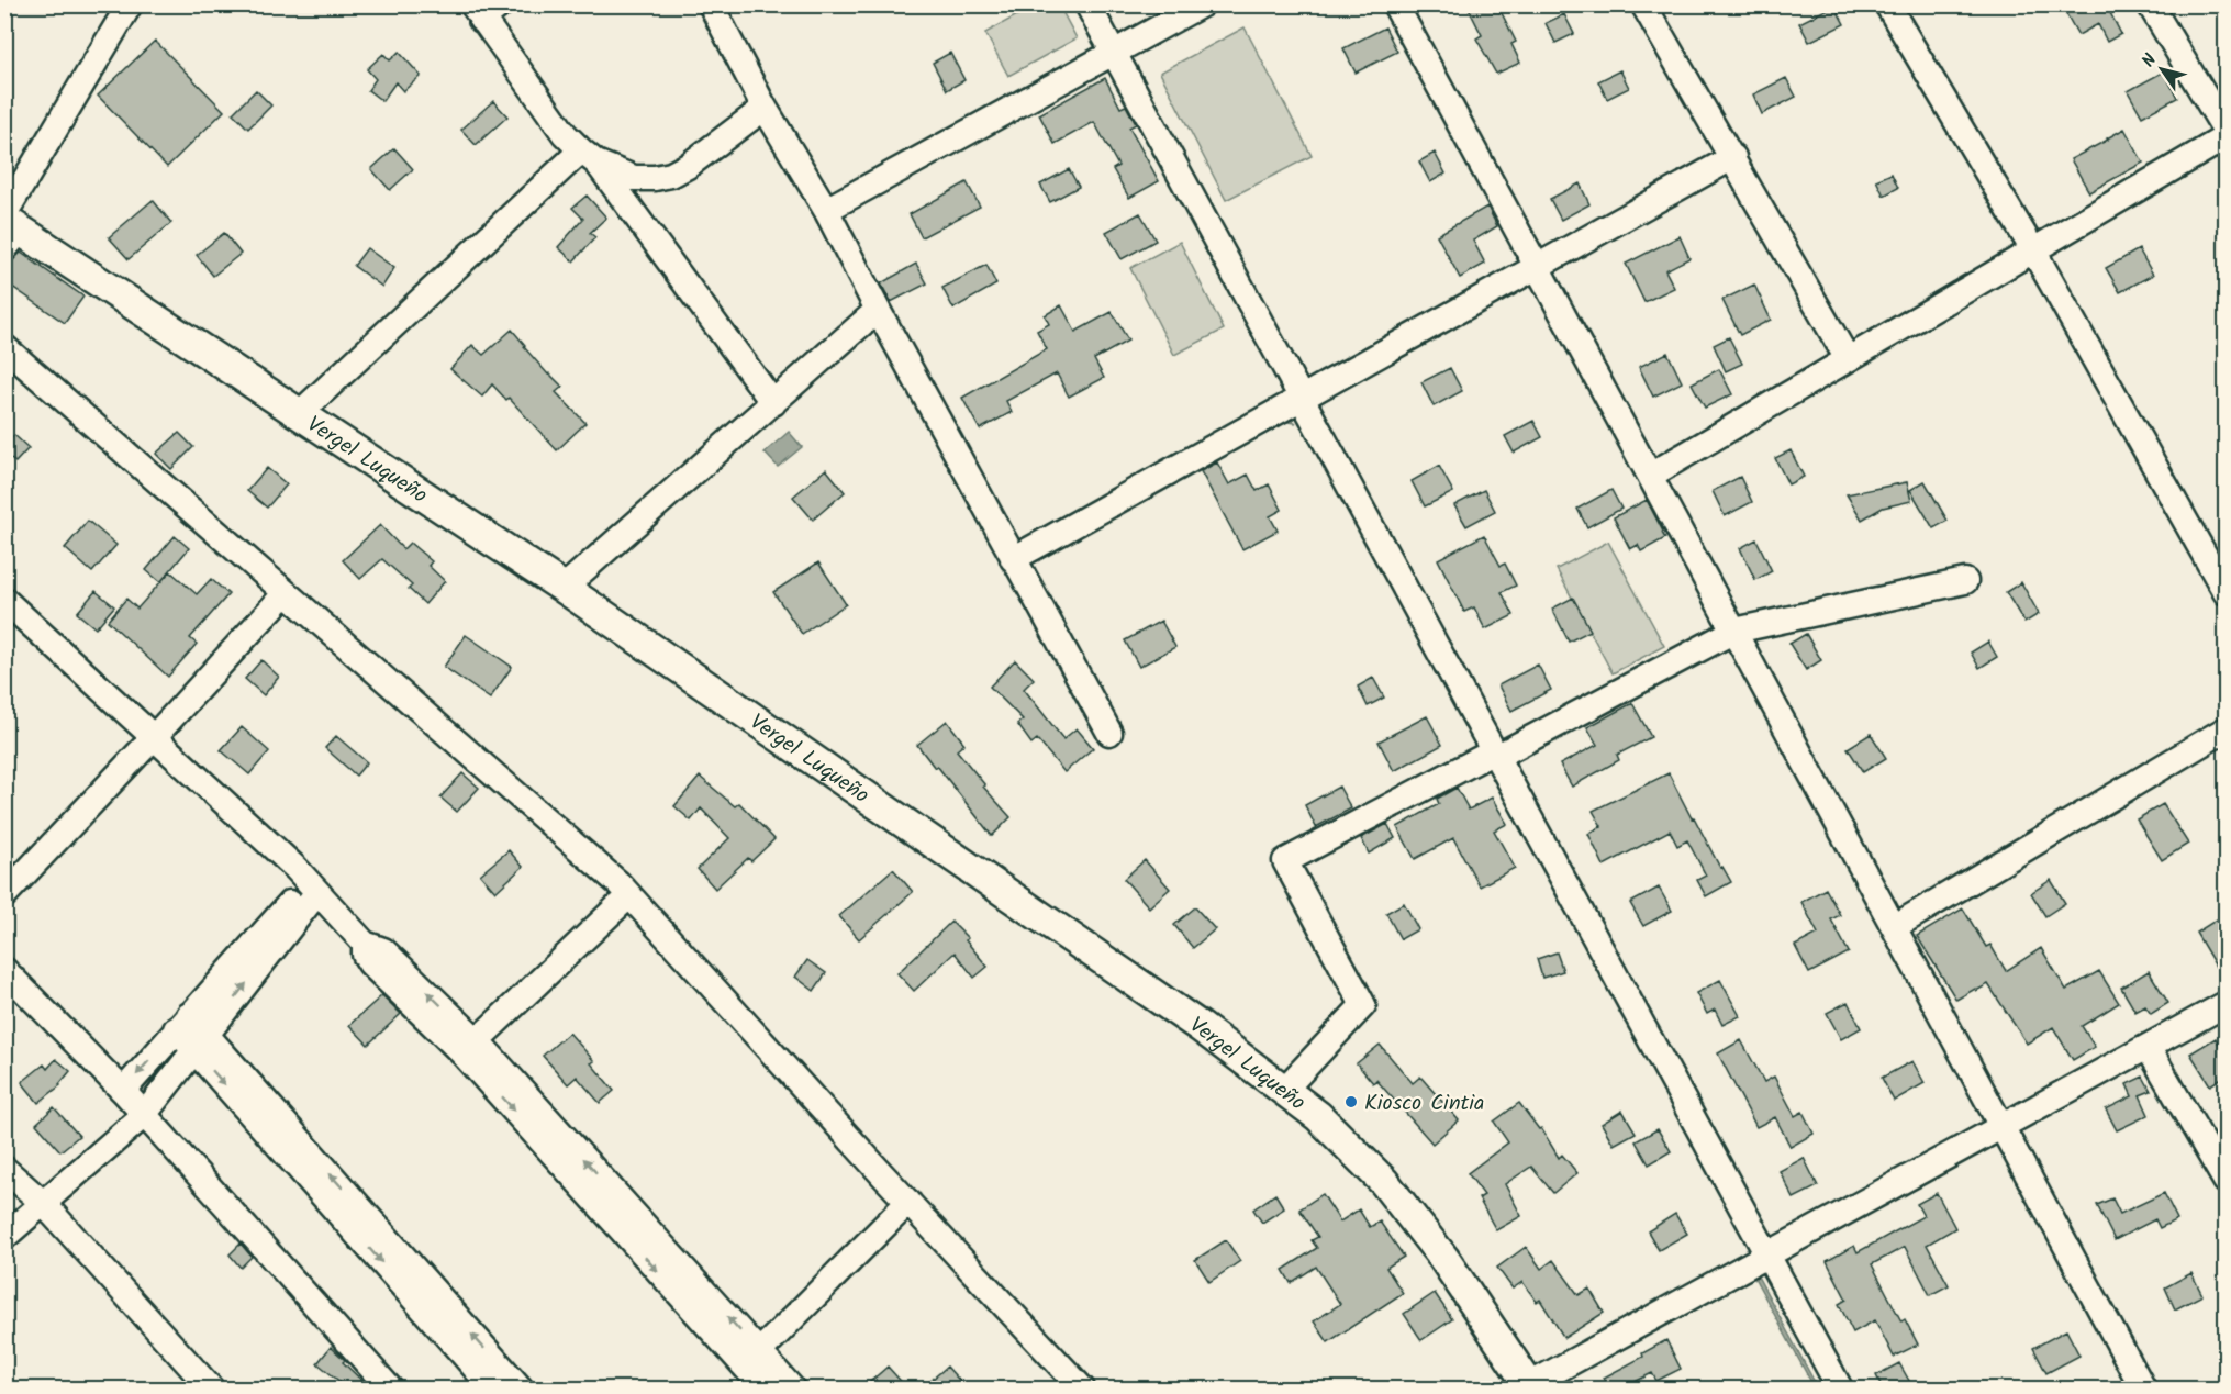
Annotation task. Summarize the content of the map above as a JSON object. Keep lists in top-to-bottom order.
{
  "streets": {
    "main road": ["Vergel Luqueño"]
  },
  "places": ["Kiosco Cintia"],
  "north": "top left"
}
